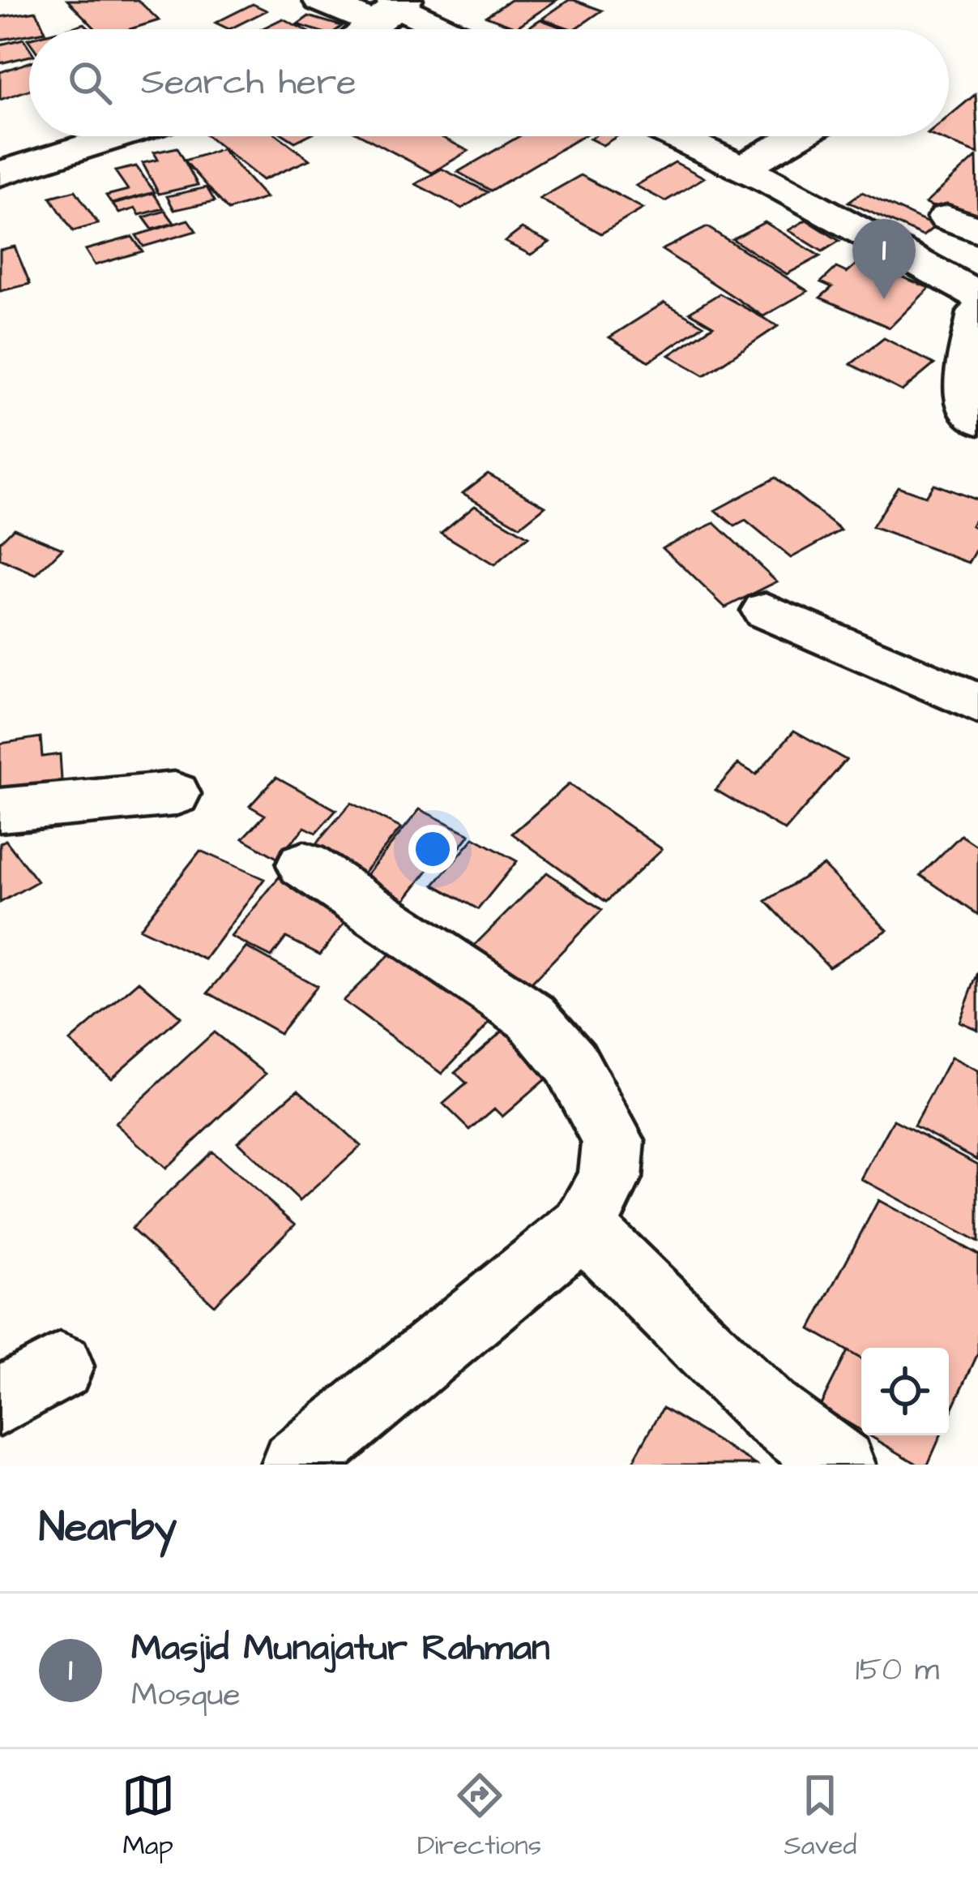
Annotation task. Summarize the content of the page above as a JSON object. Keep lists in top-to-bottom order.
{
  "page": {
    "search": "Search here",
    "pins": "1",
    "heading": "Nearby",
    "list": [
      {
        "mark": "1",
        "name": "Masjid Munajatur Rahman",
        "note": "Mosque",
        "value": "150 m"
      }
    ],
    "nav": ["Map", "Directions", "Saved"]
  }
}
